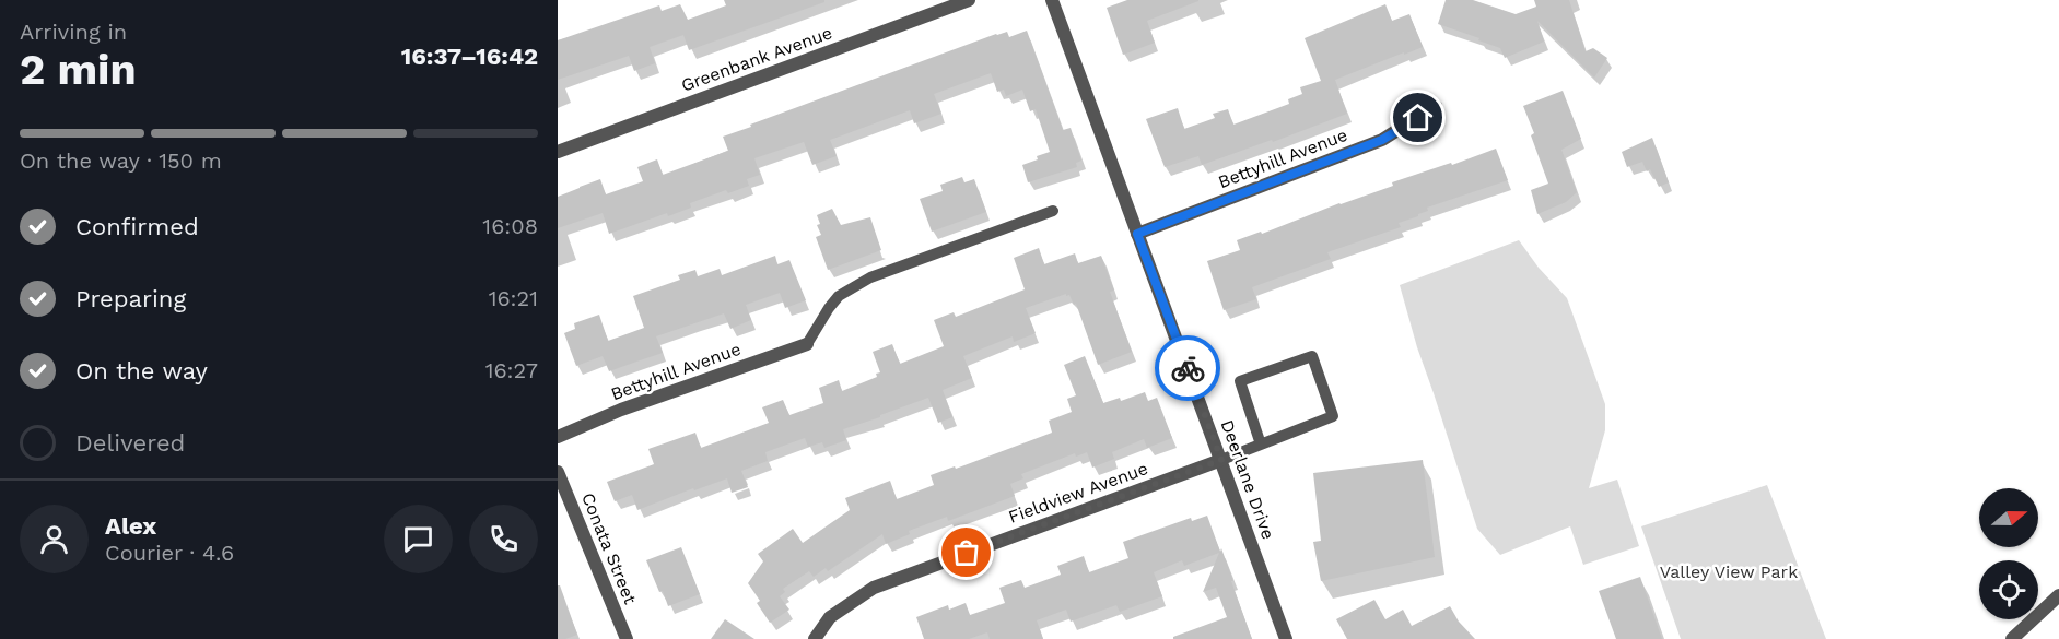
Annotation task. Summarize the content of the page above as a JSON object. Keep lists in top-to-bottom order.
{
  "streets": {
    "street": [
      "Greenbank Avenue",
      "Bettyhill Avenue",
      "Deerlane Drive",
      "Fieldview Avenue",
      "Conata Street"
    ]
  },
  "crossings": [
    ["Bettyhill Avenue", "Deerlane Drive"],
    ["Deerlane Drive", "Fieldview Avenue"]
  ],
  "parks": ["Valley View Park"],
  "north": "right",
  "page": {
    "heading": ["2 min", "Arriving in", "16:37–16:42"],
    "panel": ["Alex", "Courier · 4.6"],
    "bar": "On the way · 150 m",
    "list": [
      ["Confirmed", "16:08"],
      ["Preparing", "16:21"],
      ["On the way", "16:27"],
      "Delivered"
    ]
  }
}
